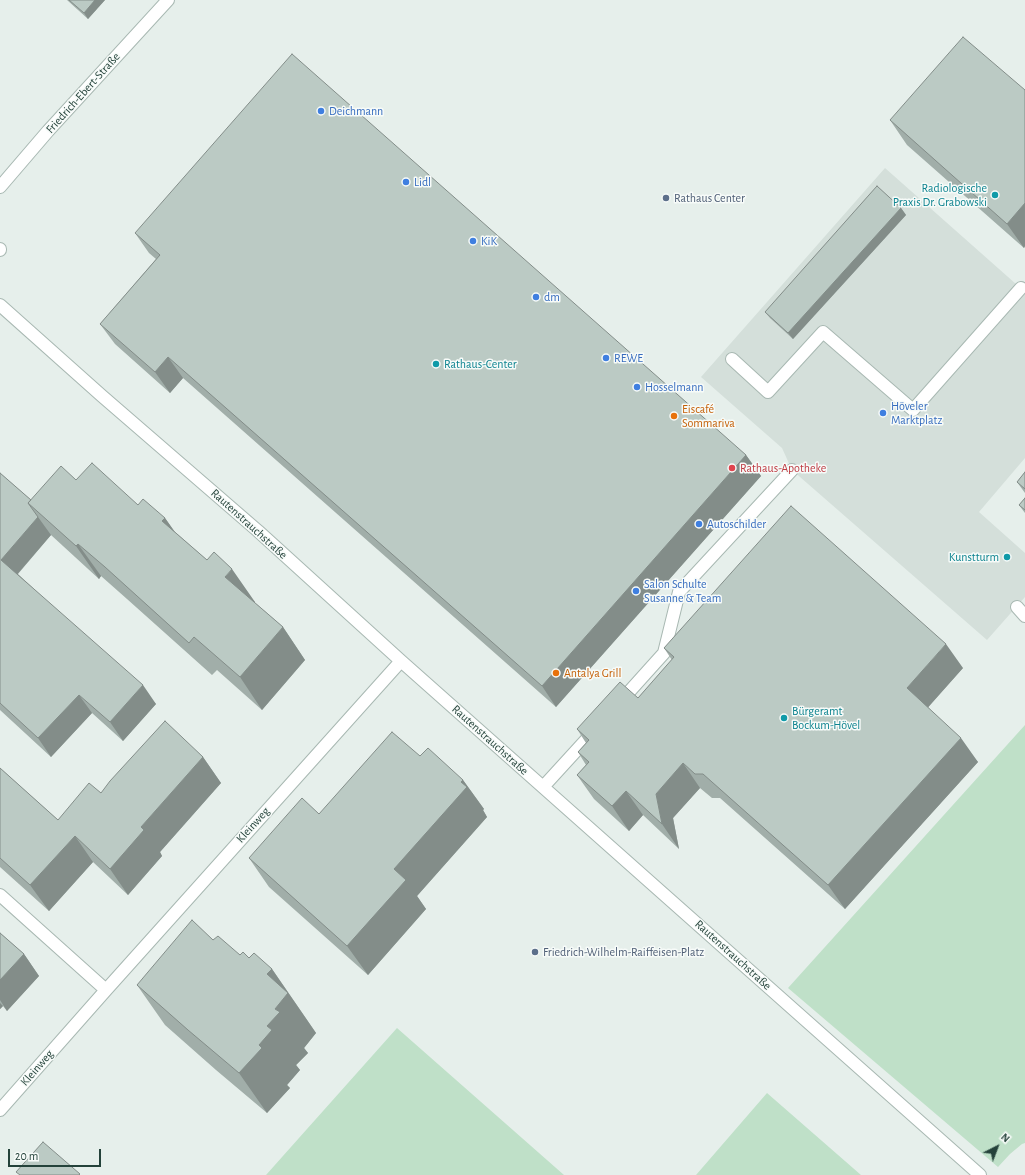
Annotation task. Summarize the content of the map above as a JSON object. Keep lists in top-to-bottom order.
{
  "streets": {
    "street": ["Friedrich-Ebert-Straße", "Rautenstrauchstraße", "Kleinweg"]
  },
  "crossings": [
    ["Rautenstrauchstraße", "Kleinweg"]
  ],
  "places": [
    "Deichmann",
    "Lidl",
    "Radiologische Praxis Dr. Grabowski",
    "Rathaus Center",
    "KiK",
    "dm",
    "REWE",
    "Rathaus-Center",
    "Hosselmann",
    "Höveler Marktplatz",
    "Eiscafé Sommariva",
    "Rathaus-Apotheke",
    "Autoschilder",
    "Kunstturm",
    "Salon Schulte Susanne & Team",
    "Antalya Grill",
    "Bürgeramt Bockum-Hövel",
    "Friedrich-Wilhelm-Raiffeisen-Platz"
  ],
  "scale_bar": "20 m",
  "north": "top right"
}
